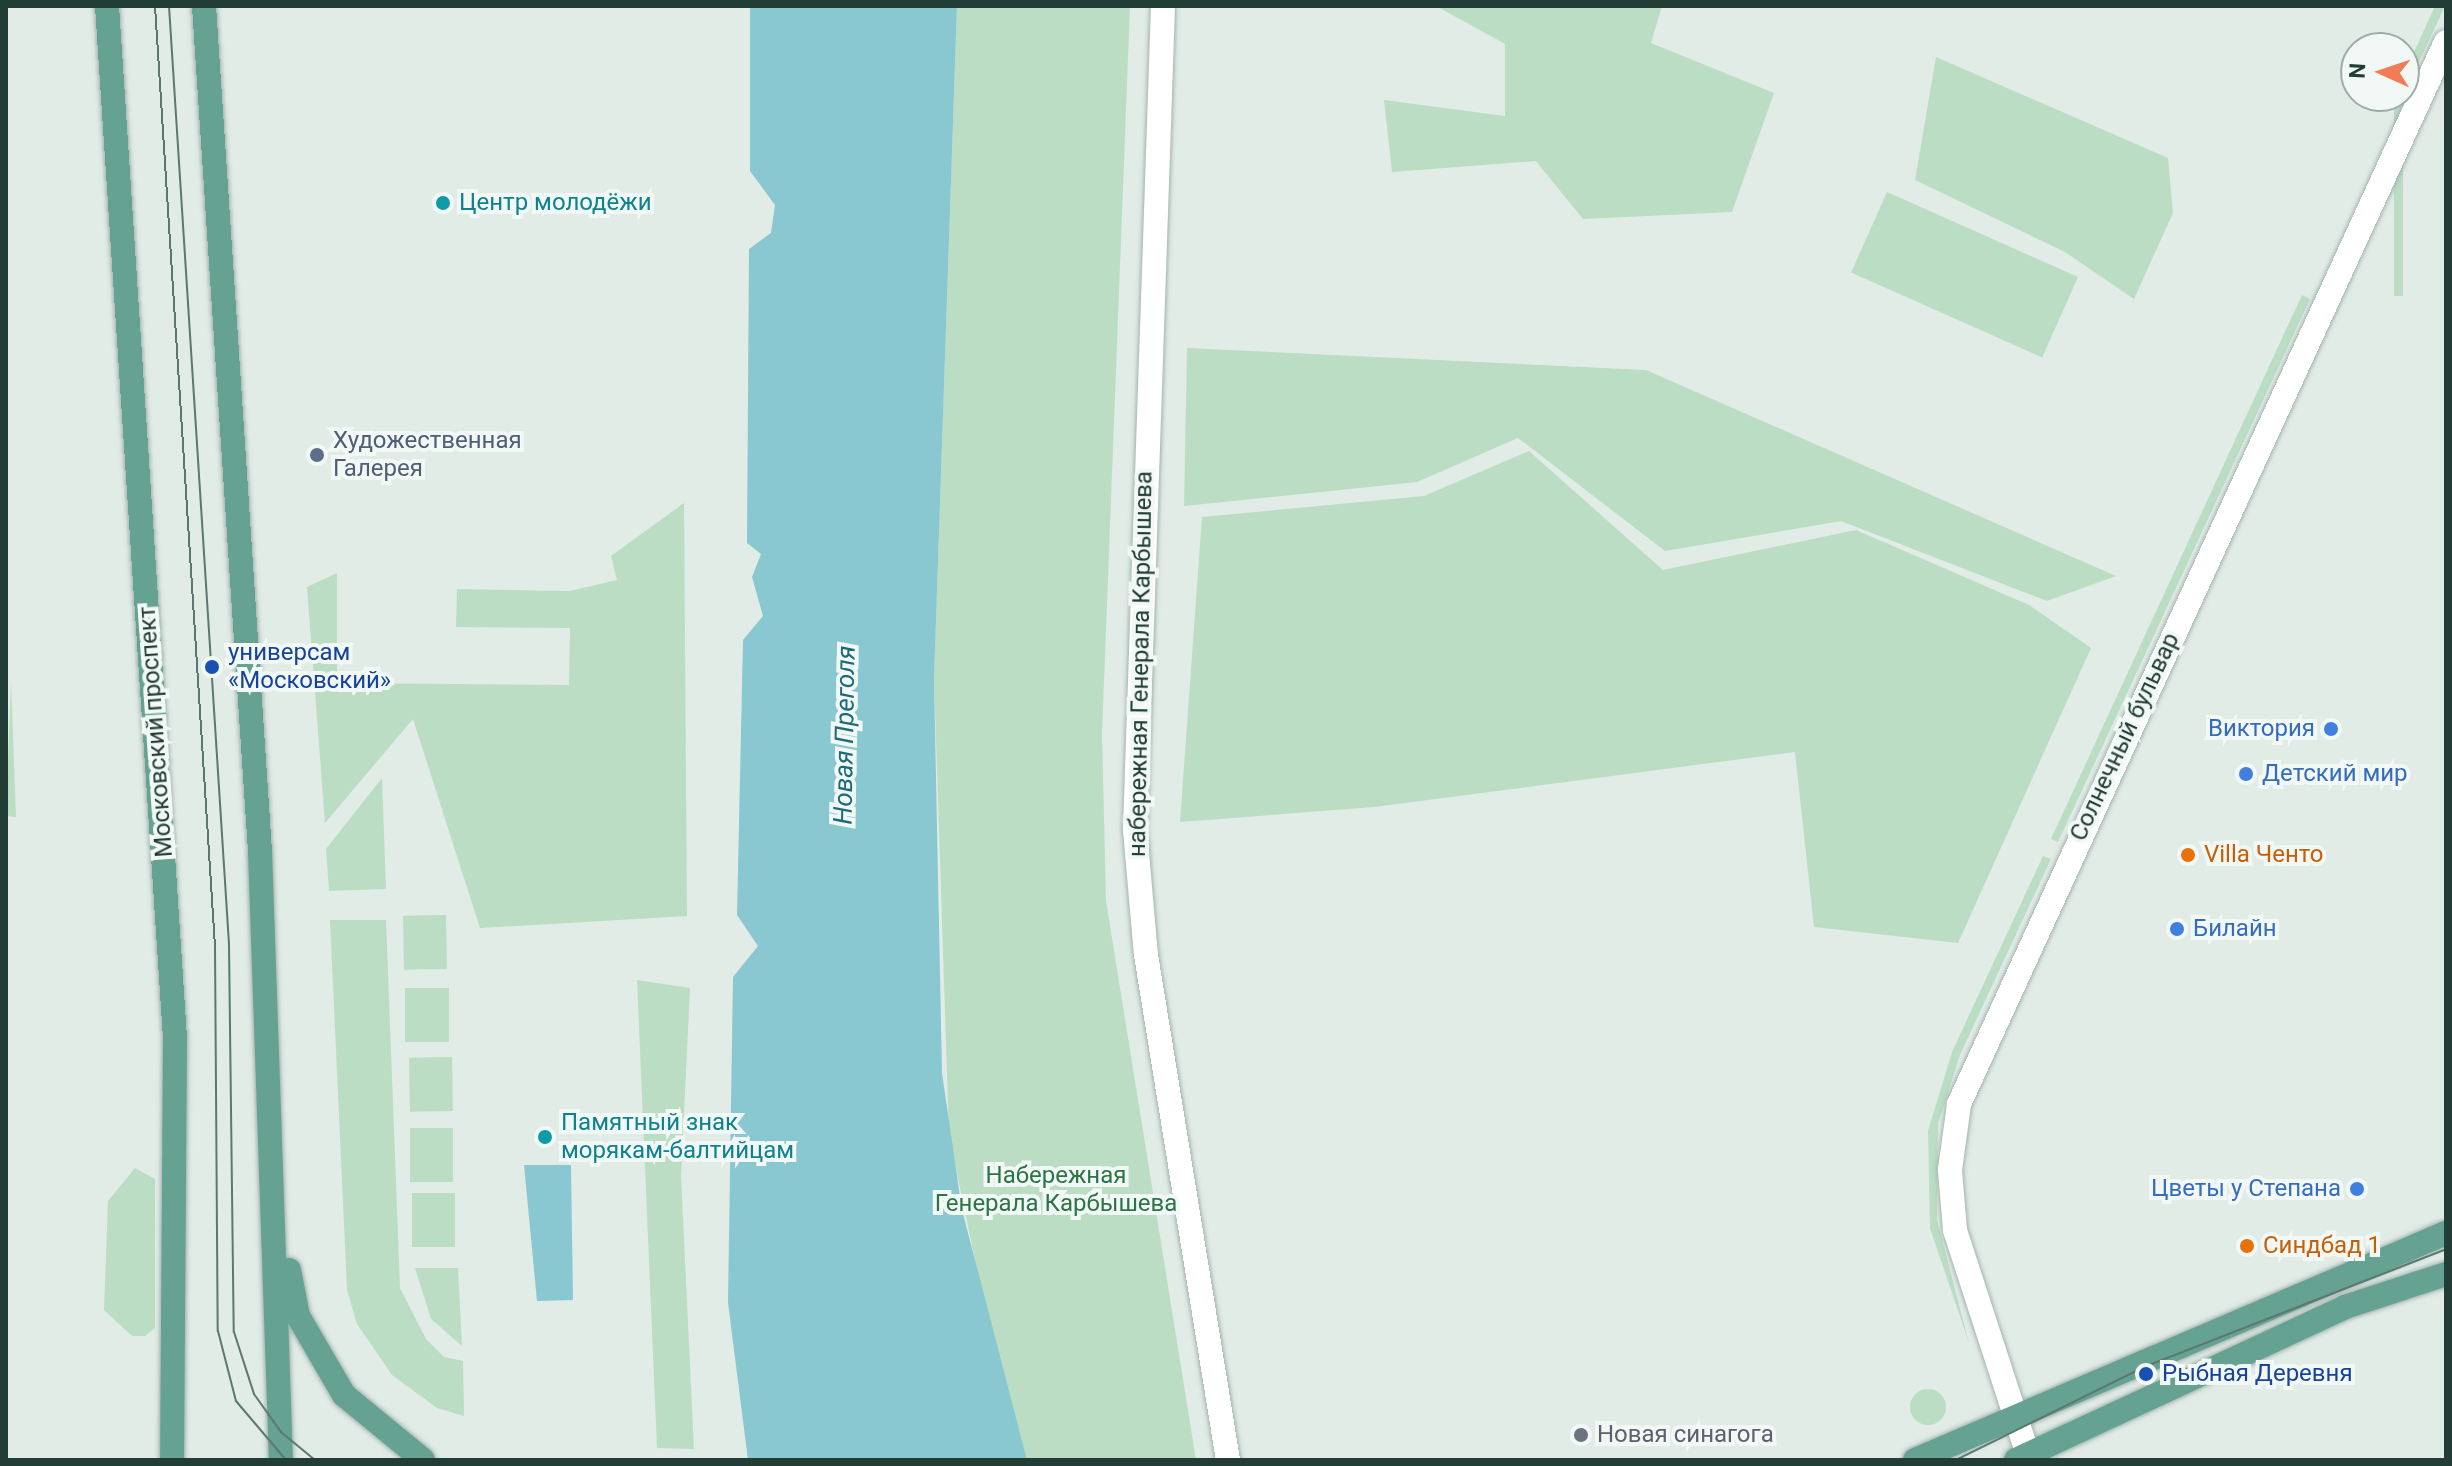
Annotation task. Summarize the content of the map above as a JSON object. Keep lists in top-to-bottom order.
{
  "streets": {
    "main road": ["Московский проспект"],
    "street": ["набережная Генерала Карбышева", "Солнечный бульвар"]
  },
  "water": ["Новая Преголя"],
  "parks": ["Набережная Генерала Карбышева"],
  "places": [
    "Центр молодёжи",
    "Художественная Галерея",
    "универсам «Московский»",
    "Виктория",
    "Детский мир",
    "Villa Ченто",
    "Билайн",
    "Памятный знак морякам-балтийцам",
    "Цветы у Степана",
    "Синдбад 1",
    "Рыбная Деревня",
    "Новая синагога"
  ],
  "north": "left"
}
